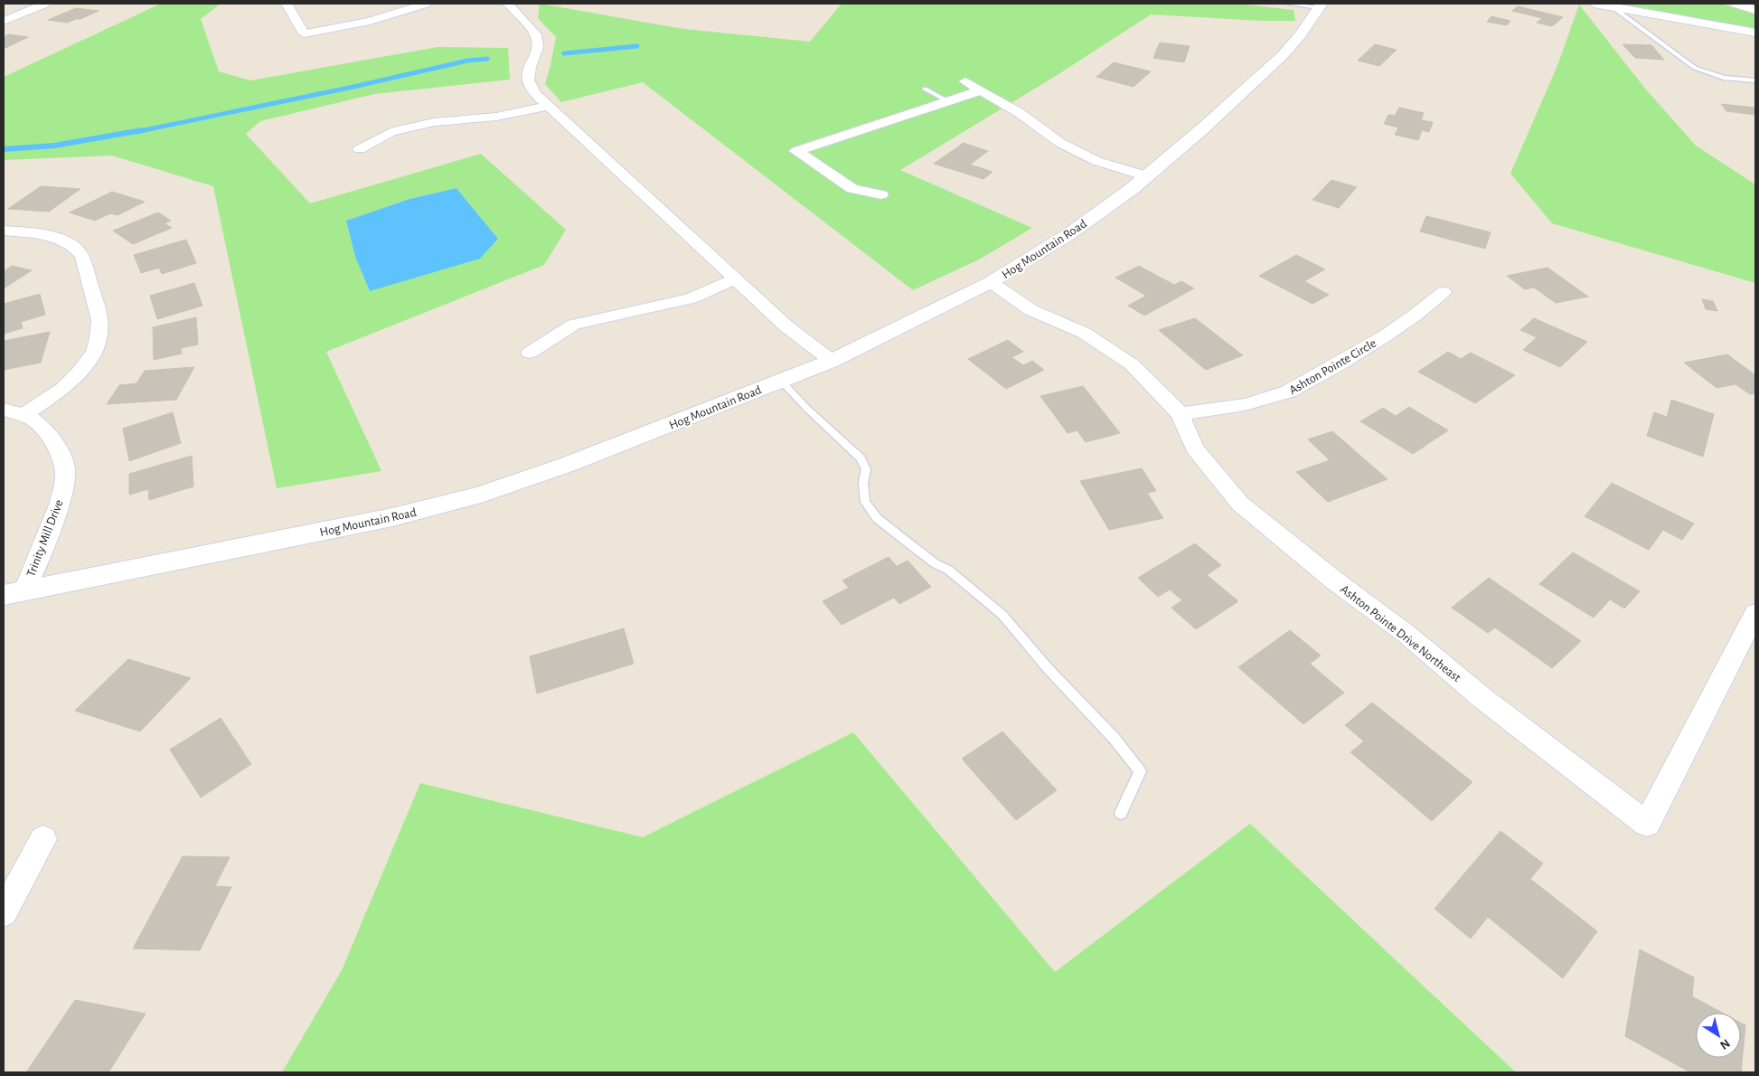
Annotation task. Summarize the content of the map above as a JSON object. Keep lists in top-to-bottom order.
{
  "streets": {
    "street": [
      "Hog Mountain Road",
      "Ashton Pointe Circle",
      "Trinity Mill Drive",
      "Ashton Pointe Drive Northeast"
    ]
  },
  "crossings": [
    ["Hog Mountain Road", "Trinity Mill Drive"],
    ["Hog Mountain Road", "Ashton Pointe Drive Northeast"],
    ["Ashton Pointe Circle", "Ashton Pointe Drive Northeast"]
  ],
  "north": "bottom right"
}
